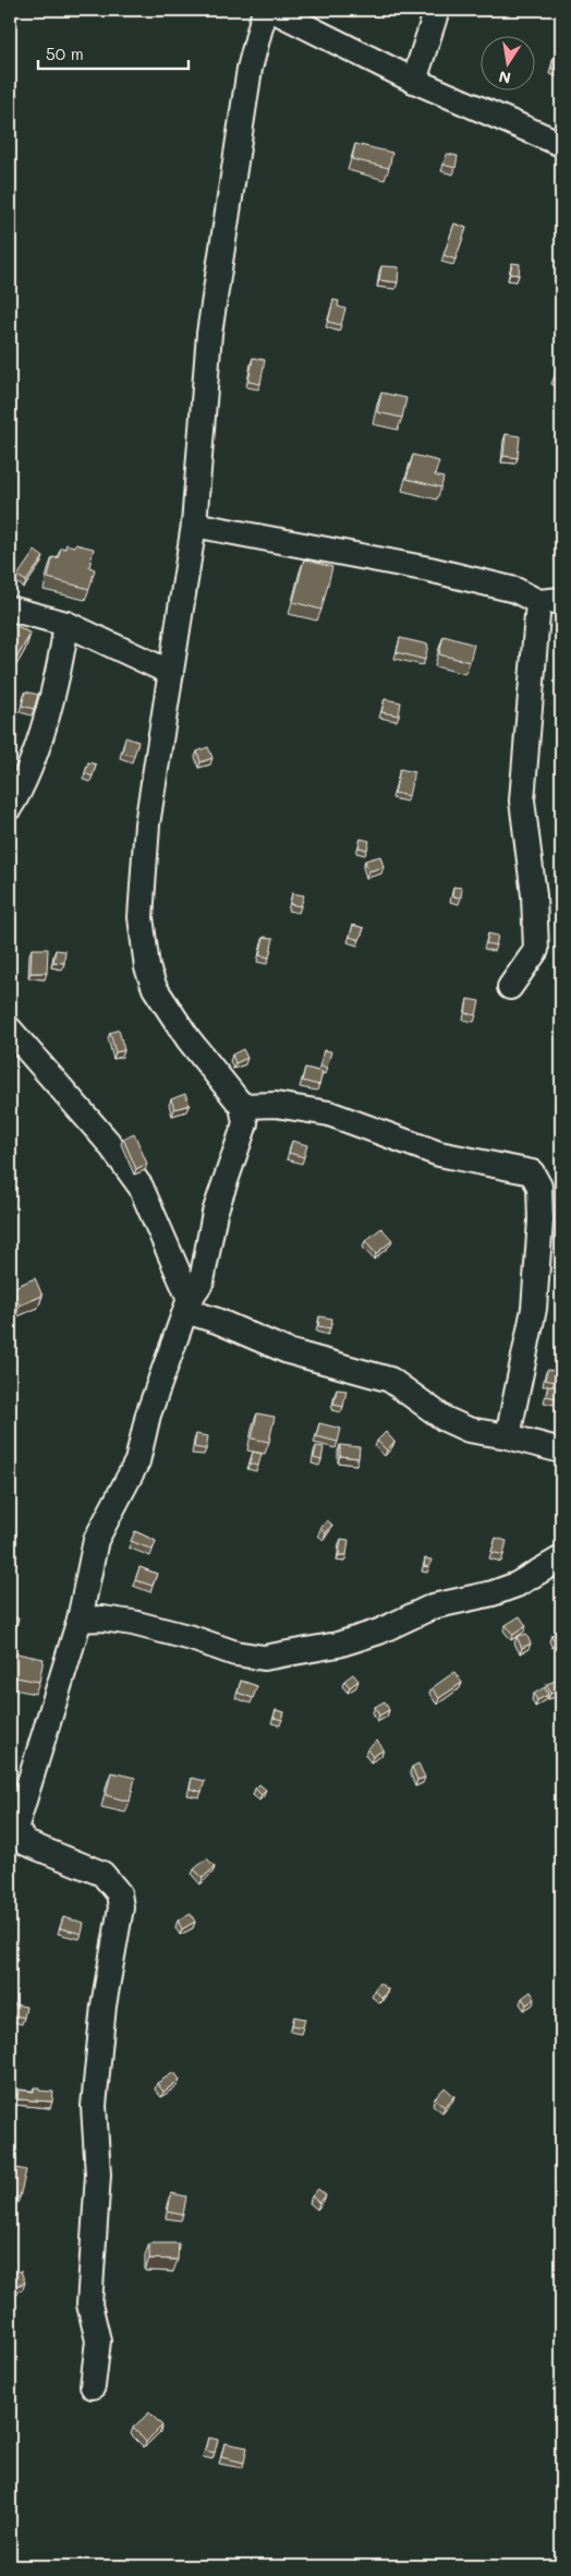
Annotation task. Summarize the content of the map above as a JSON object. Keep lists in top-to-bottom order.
{
  "scale_bar": "50 m",
  "north": "bottom"
}
